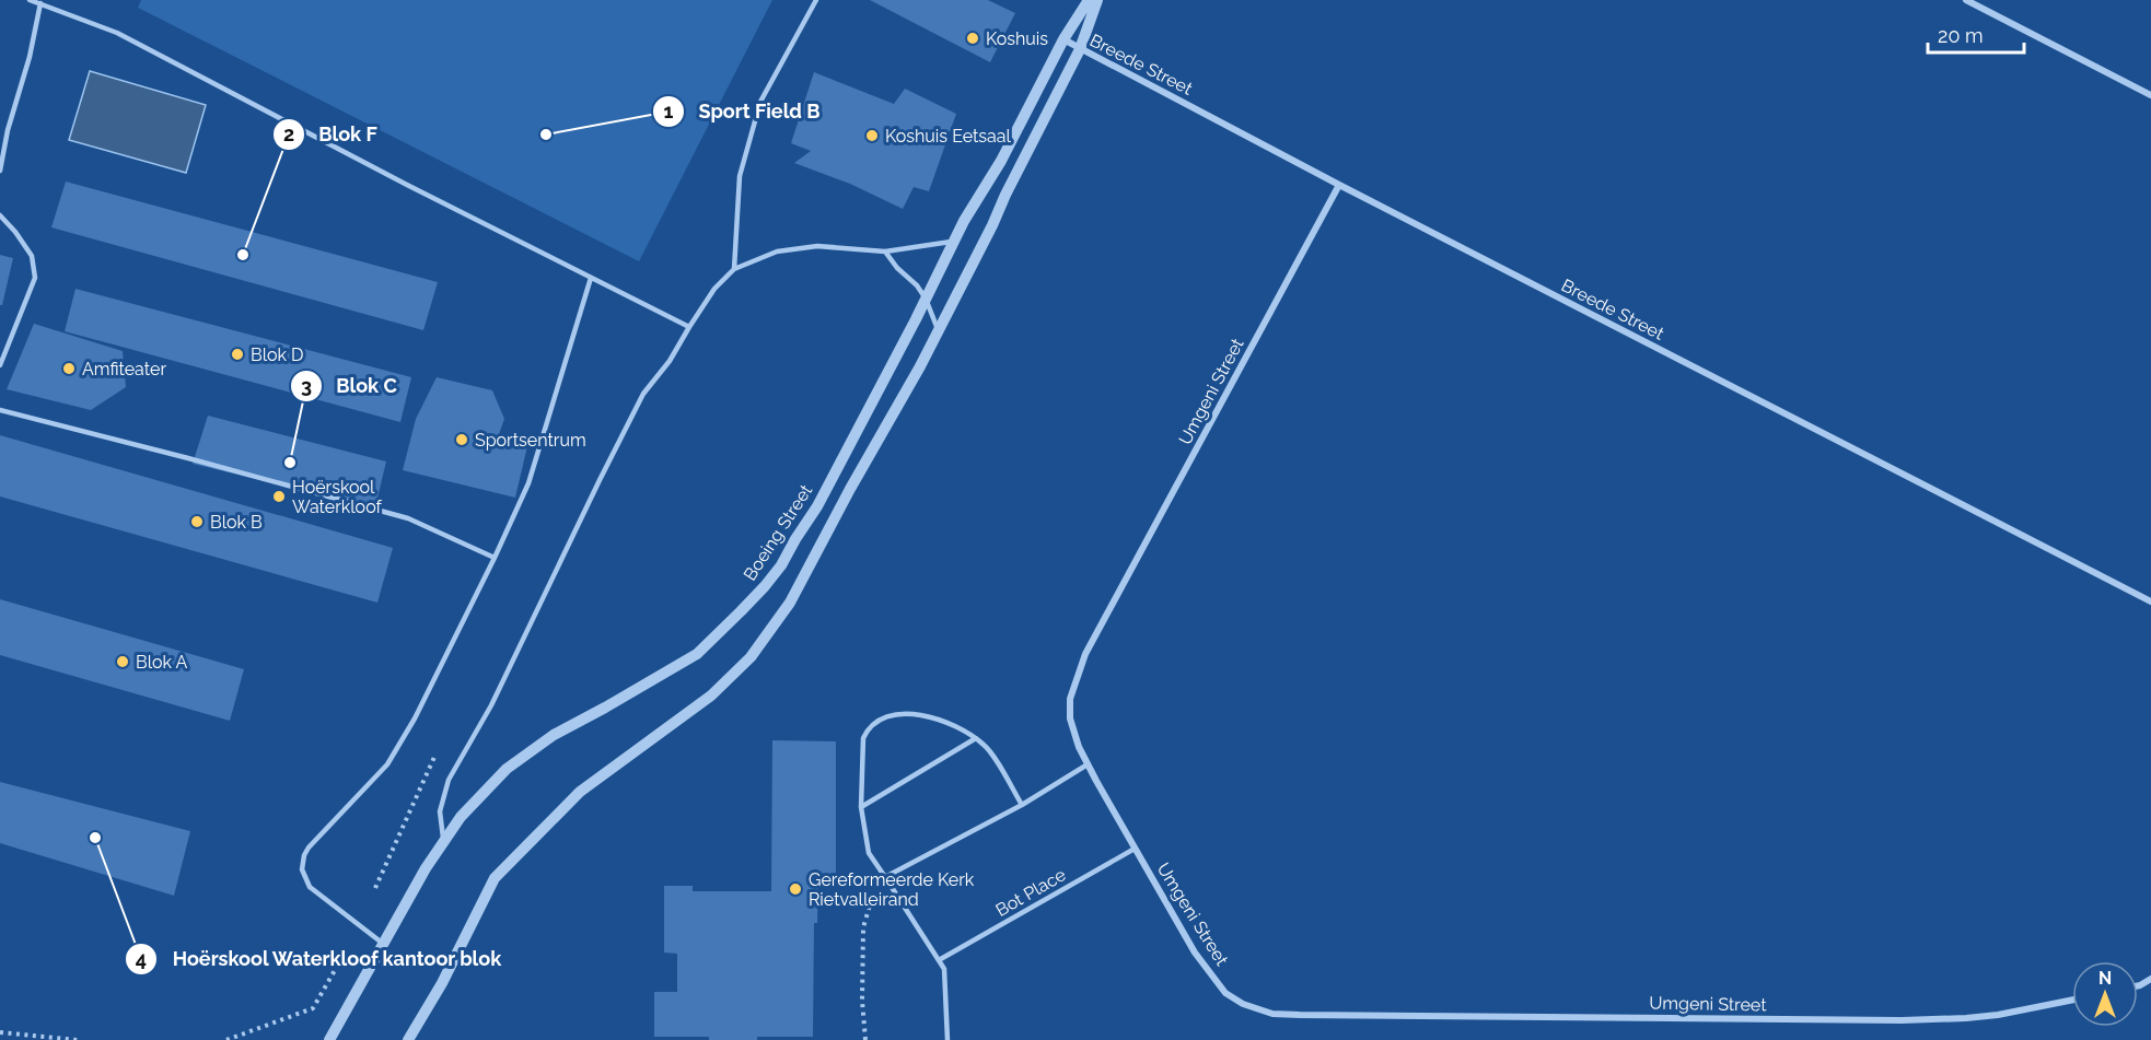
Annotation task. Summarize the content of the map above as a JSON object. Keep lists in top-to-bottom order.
{
  "streets": {
    "street": ["Breede Street", "Umgeni Street", "Boeing Street"],
    "lane": ["Bot Place"]
  },
  "crossings": [
    ["Breede Street", "Umgeni Street"],
    ["Breede Street", "Boeing Street"],
    ["Umgeni Street", "Bot Place"]
  ],
  "places": [
    "Koshuis",
    "Sport Field B",
    "Koshuis Eetsaal",
    "Blok F",
    "Blok D",
    "Amfiteater",
    "Sportsentrum",
    "Blok C",
    "Hoërskool Waterkloof",
    "Blok B",
    "Blok A",
    "Hoërskool Waterkloof kantoor blok",
    "Gereformeerde Kerk Rietvalleirand"
  ],
  "scale_bar": "20 m",
  "north": "top"
}
